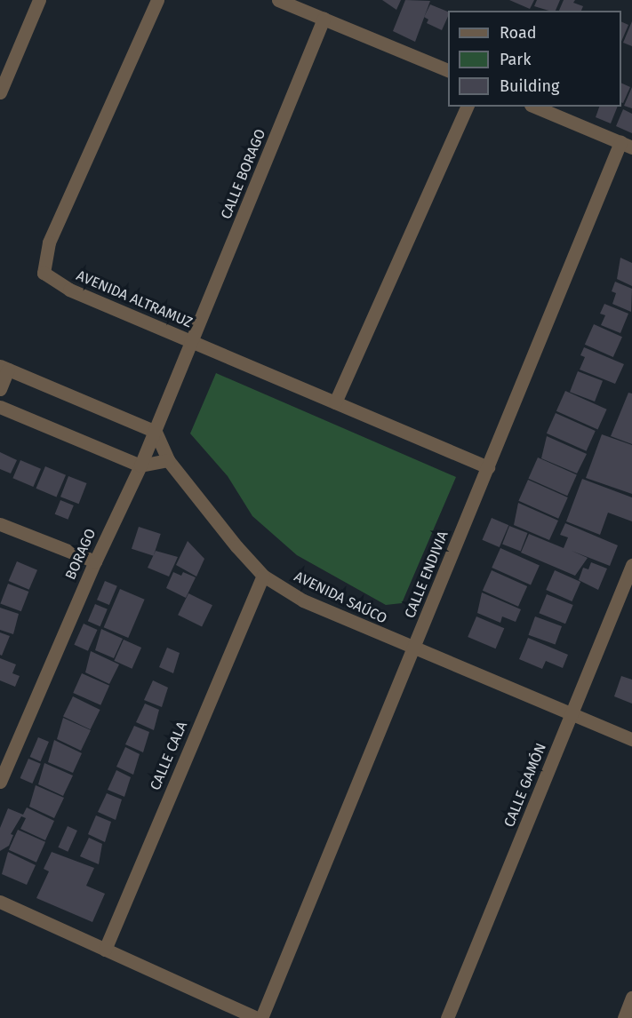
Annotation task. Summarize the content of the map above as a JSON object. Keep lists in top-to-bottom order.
{
  "streets": {
    "street": [
      "CALLE BORAGO",
      "AVENIDA ALTRAMUZ",
      "BORAGO",
      "CALLE ENDIVIA",
      "AVENIDA SAÚCO",
      "CALLE CALA",
      "CALLE GAMÓN"
    ]
  },
  "crossings": [
    ["CALLE BORAGO", "AVENIDA ALTRAMUZ"],
    ["CALLE BORAGO", "BORAGO"],
    ["AVENIDA ALTRAMUZ", "BORAGO"],
    ["AVENIDA ALTRAMUZ", "CALLE ENDIVIA"],
    ["BORAGO", "AVENIDA SAÚCO"],
    ["CALLE ENDIVIA", "AVENIDA SAÚCO"],
    ["AVENIDA SAÚCO", "CALLE CALA"],
    ["AVENIDA SAÚCO", "CALLE GAMÓN"]
  ],
  "legend": ["Road", "Park", "Building"]
}
